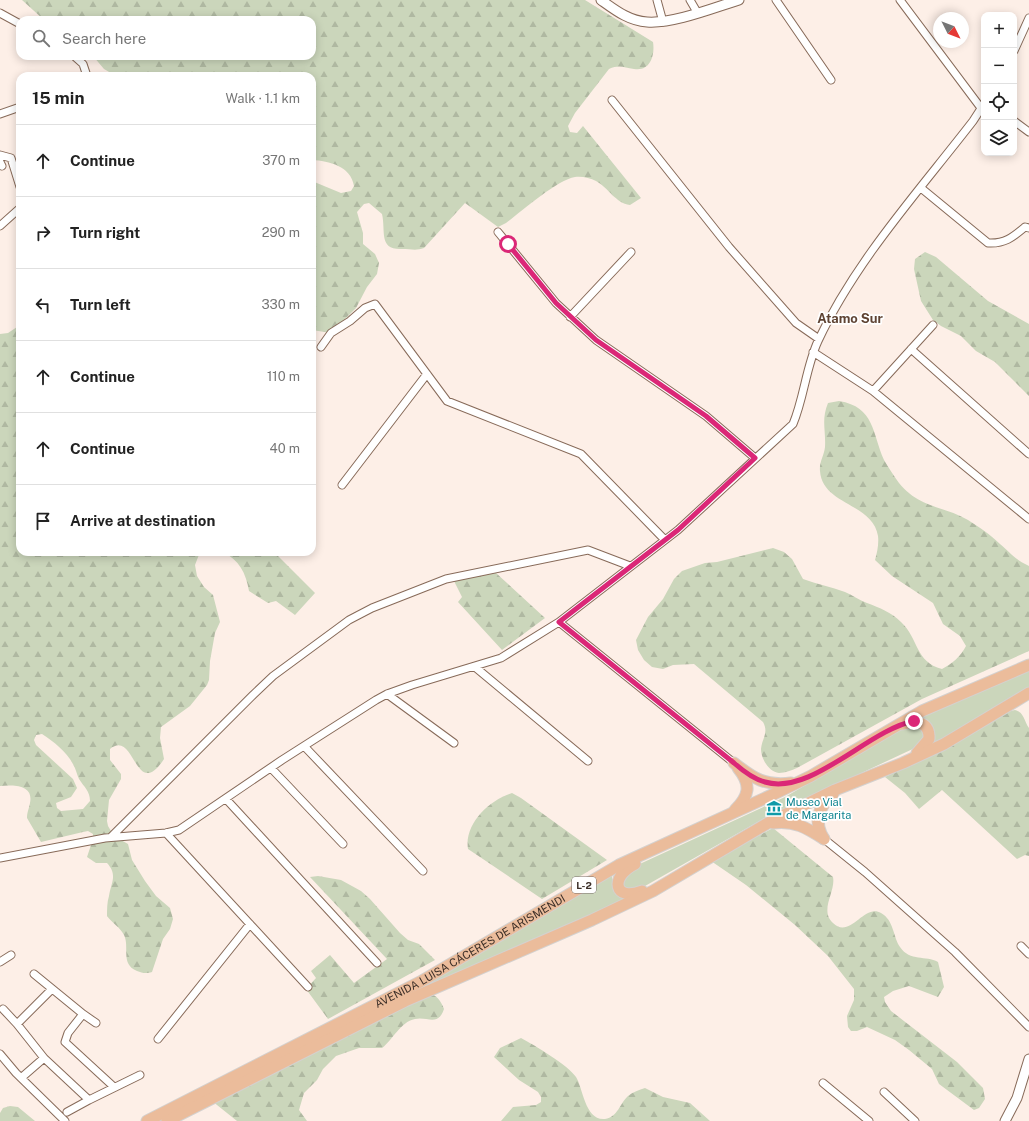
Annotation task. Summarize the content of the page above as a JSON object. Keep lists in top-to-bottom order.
{
  "streets": {
    "main road": ["L-2", "AVENIDA LUISA CÁCERES DE ARISMENDI"]
  },
  "districts": ["Atamo Sur"],
  "places": {
    "museum": ["Museo Vial de Margarita"]
  },
  "north": "bottom right",
  "page": {
    "map_buttons": ["+", "−"],
    "search": "Search here",
    "heading": ["15 min", "Walk · 1.1 km"],
    "list": [
      ["Continue", "370 m"],
      ["Turn right", "290 m"],
      ["Turn left", "330 m"],
      ["Continue", "110 m"],
      ["Continue", "40 m"],
      "Arrive at destination"
    ]
  }
}
